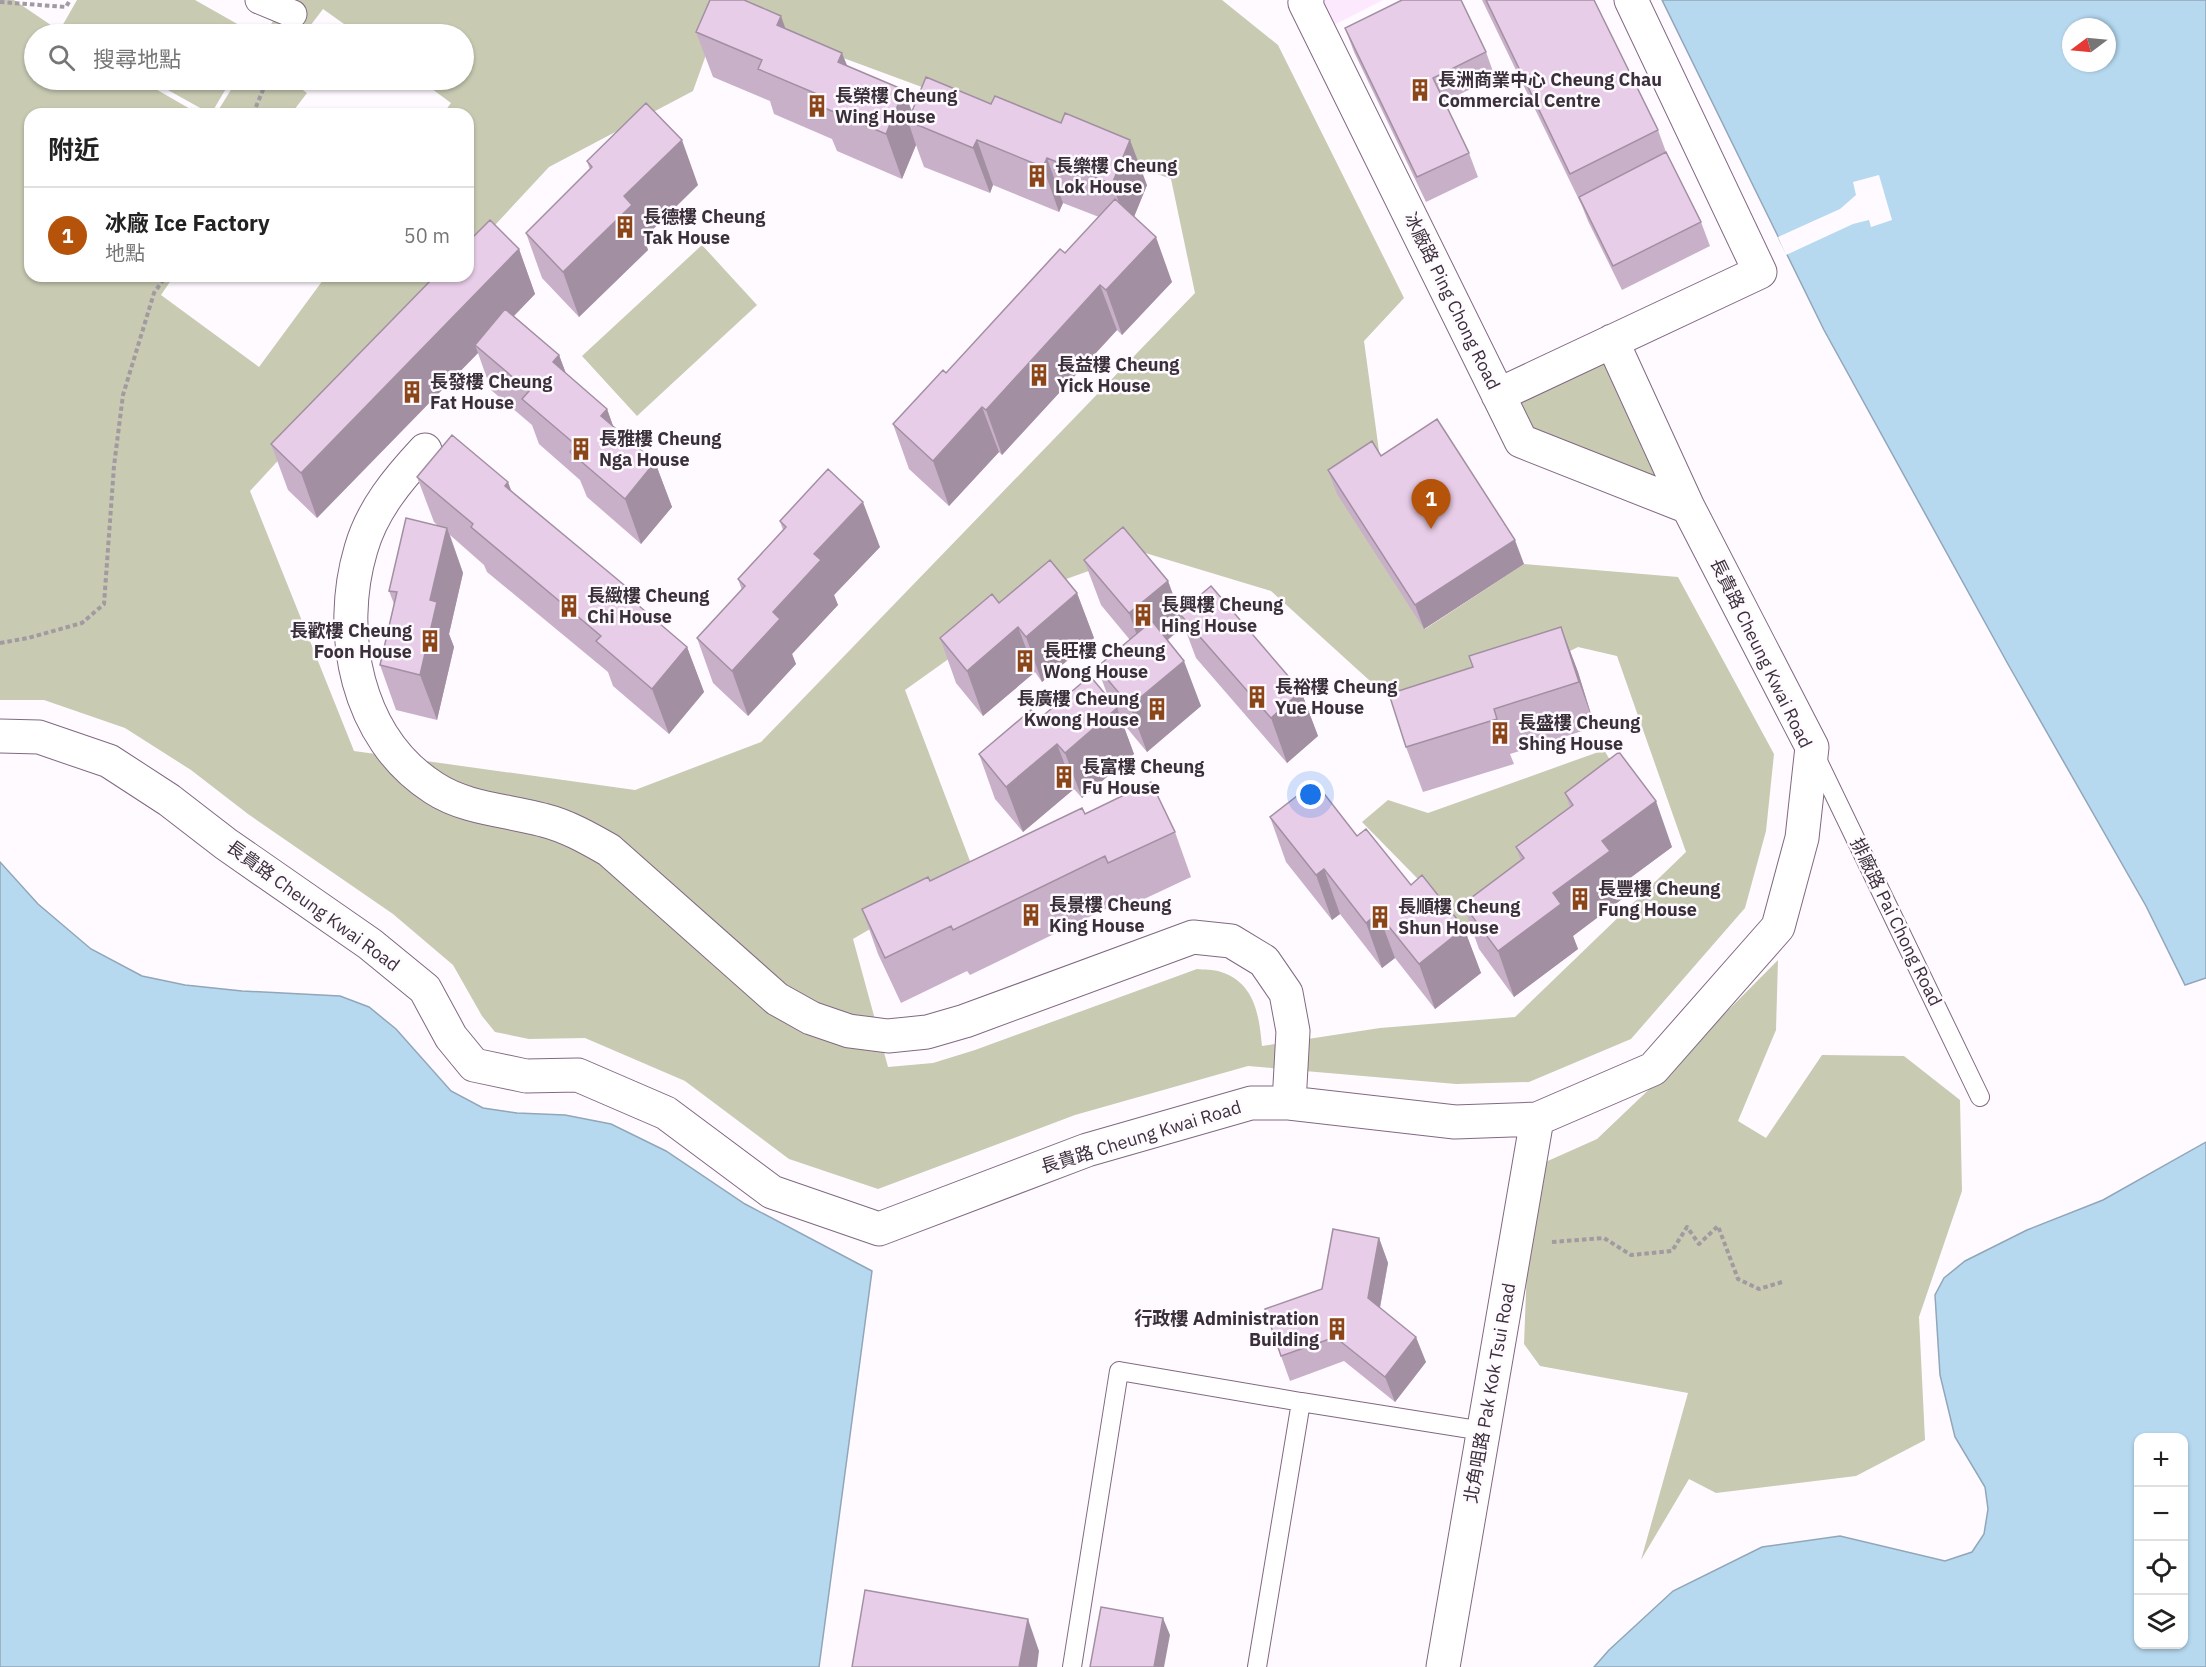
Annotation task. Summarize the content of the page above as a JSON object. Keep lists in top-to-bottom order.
{
  "streets": {
    "street": ["冰廠路 Ping Chong Road", "長貴路 Cheung Kwai Road", "北角咀路 Pak Kok Tsui Road"],
    "lane": ["排廠路 Pai Chong Road"]
  },
  "crossings": [
    ["冰廠路 Ping Chong Road", "長貴路 Cheung Kwai Road"],
    ["長貴路 Cheung Kwai Road", "排廠路 Pai Chong Road"],
    ["長貴路 Cheung Kwai Road", "北角咀路 Pak Kok Tsui Road"]
  ],
  "places": {
    "building": [
      "長洲商業中心 Cheung Chau Commercial Centre",
      "長榮樓 Cheung Wing House",
      "長樂樓 Cheung Lok House",
      "長德樓 Cheung Tak House",
      "長益樓 Cheung Yick House",
      "長發樓 Cheung Fat House",
      "長雅樓 Cheung Nga House",
      "長緻樓 Cheung Chi House",
      "長興樓 Cheung Hing House",
      "長歡樓 Cheung Foon House",
      "長旺樓 Cheung Wong House",
      "長裕樓 Cheung Yue House",
      "長廣樓 Cheung Kwong House",
      "長盛樓 Cheung Shing House",
      "長富樓 Cheung Fu House",
      "長豐樓 Cheung Fung House",
      "長景樓 Cheung King House",
      "長順樓 Cheung Shun House",
      "行政樓 Administration Building"
    ]
  },
  "north": "left",
  "page": {
    "search": "搜尋地點",
    "heading": "附近",
    "list": [
      {
        "mark": "1",
        "name": "冰廠 Ice Factory",
        "note": "地點",
        "value": "50 m"
      }
    ],
    "pins": "1",
    "map_buttons": ["+", "−"]
  }
}
